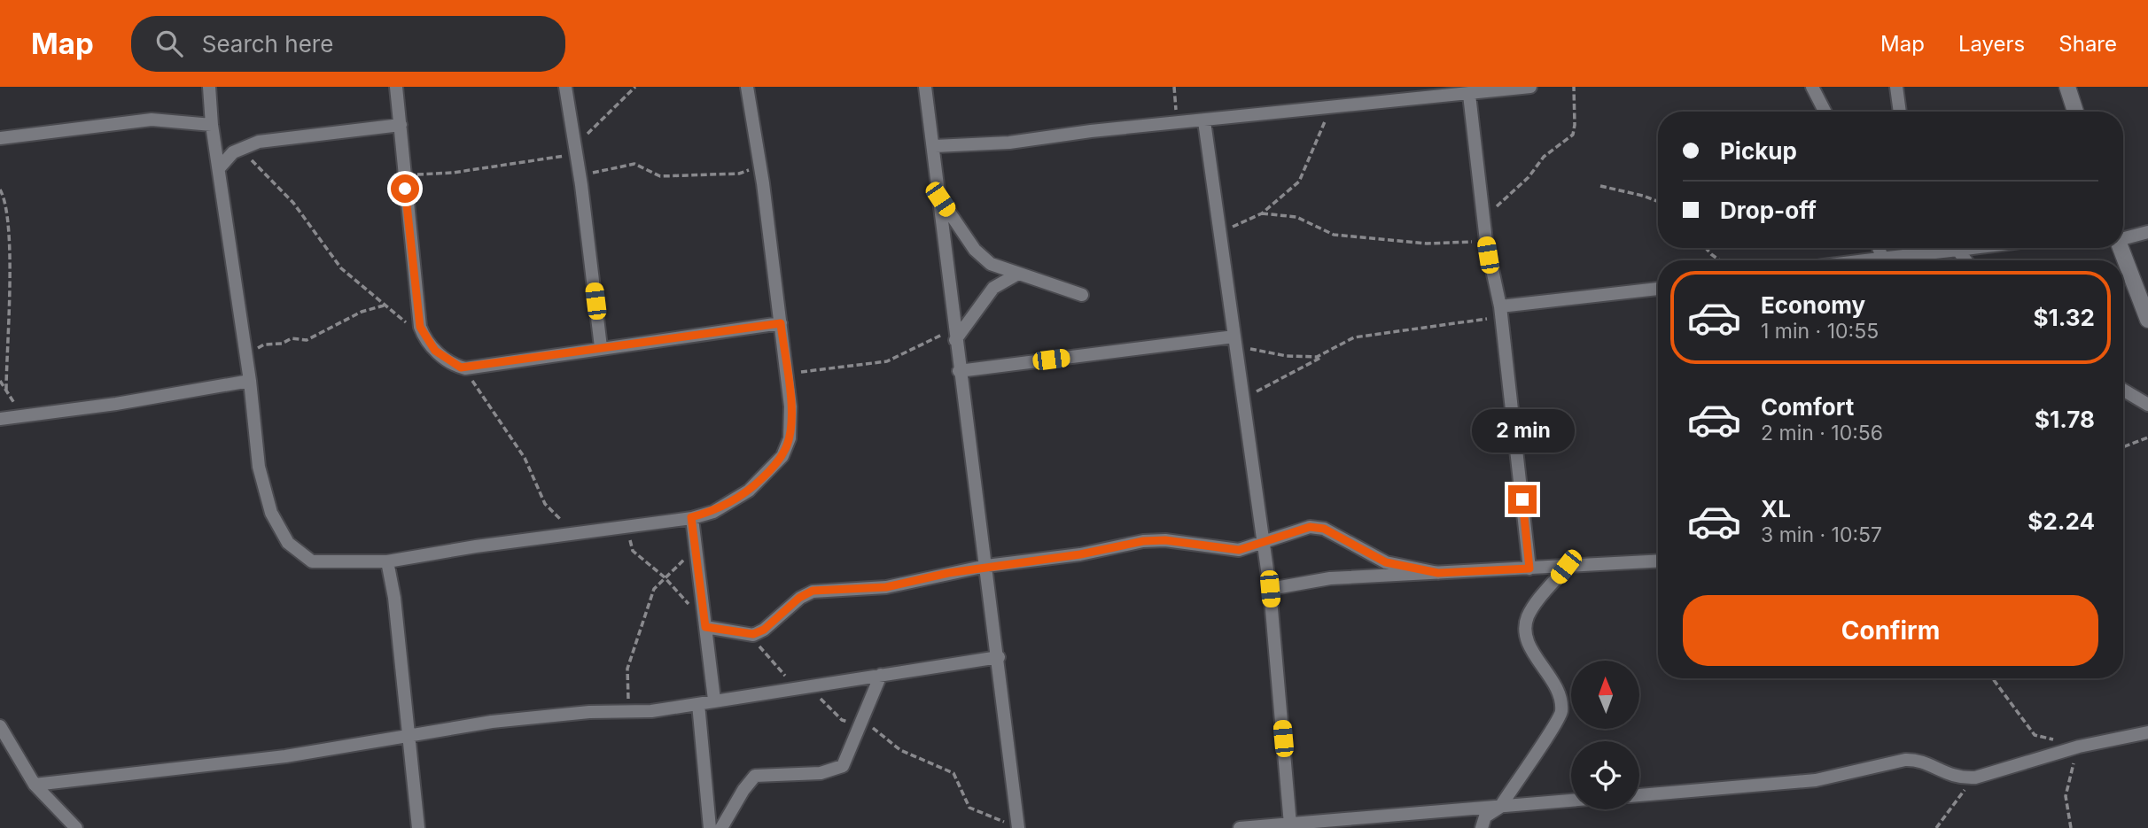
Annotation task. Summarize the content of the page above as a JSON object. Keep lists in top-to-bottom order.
{
  "north": "top",
  "page": {
    "header": "Map",
    "search": "Search here",
    "nav": ["Map", "Layers", "Share"],
    "banner": ["Pickup", "Drop-off"],
    "list": [
      {
        "name": "Economy",
        "note": "1 min · 10:55",
        "value": "$1.32"
      },
      {
        "name": "Comfort",
        "note": "2 min · 10:56",
        "value": "$1.78"
      },
      {
        "name": "XL",
        "note": "3 min · 10:57",
        "value": "$2.24"
      }
    ],
    "bubble": "2 min",
    "buttons": "Confirm"
  }
}
